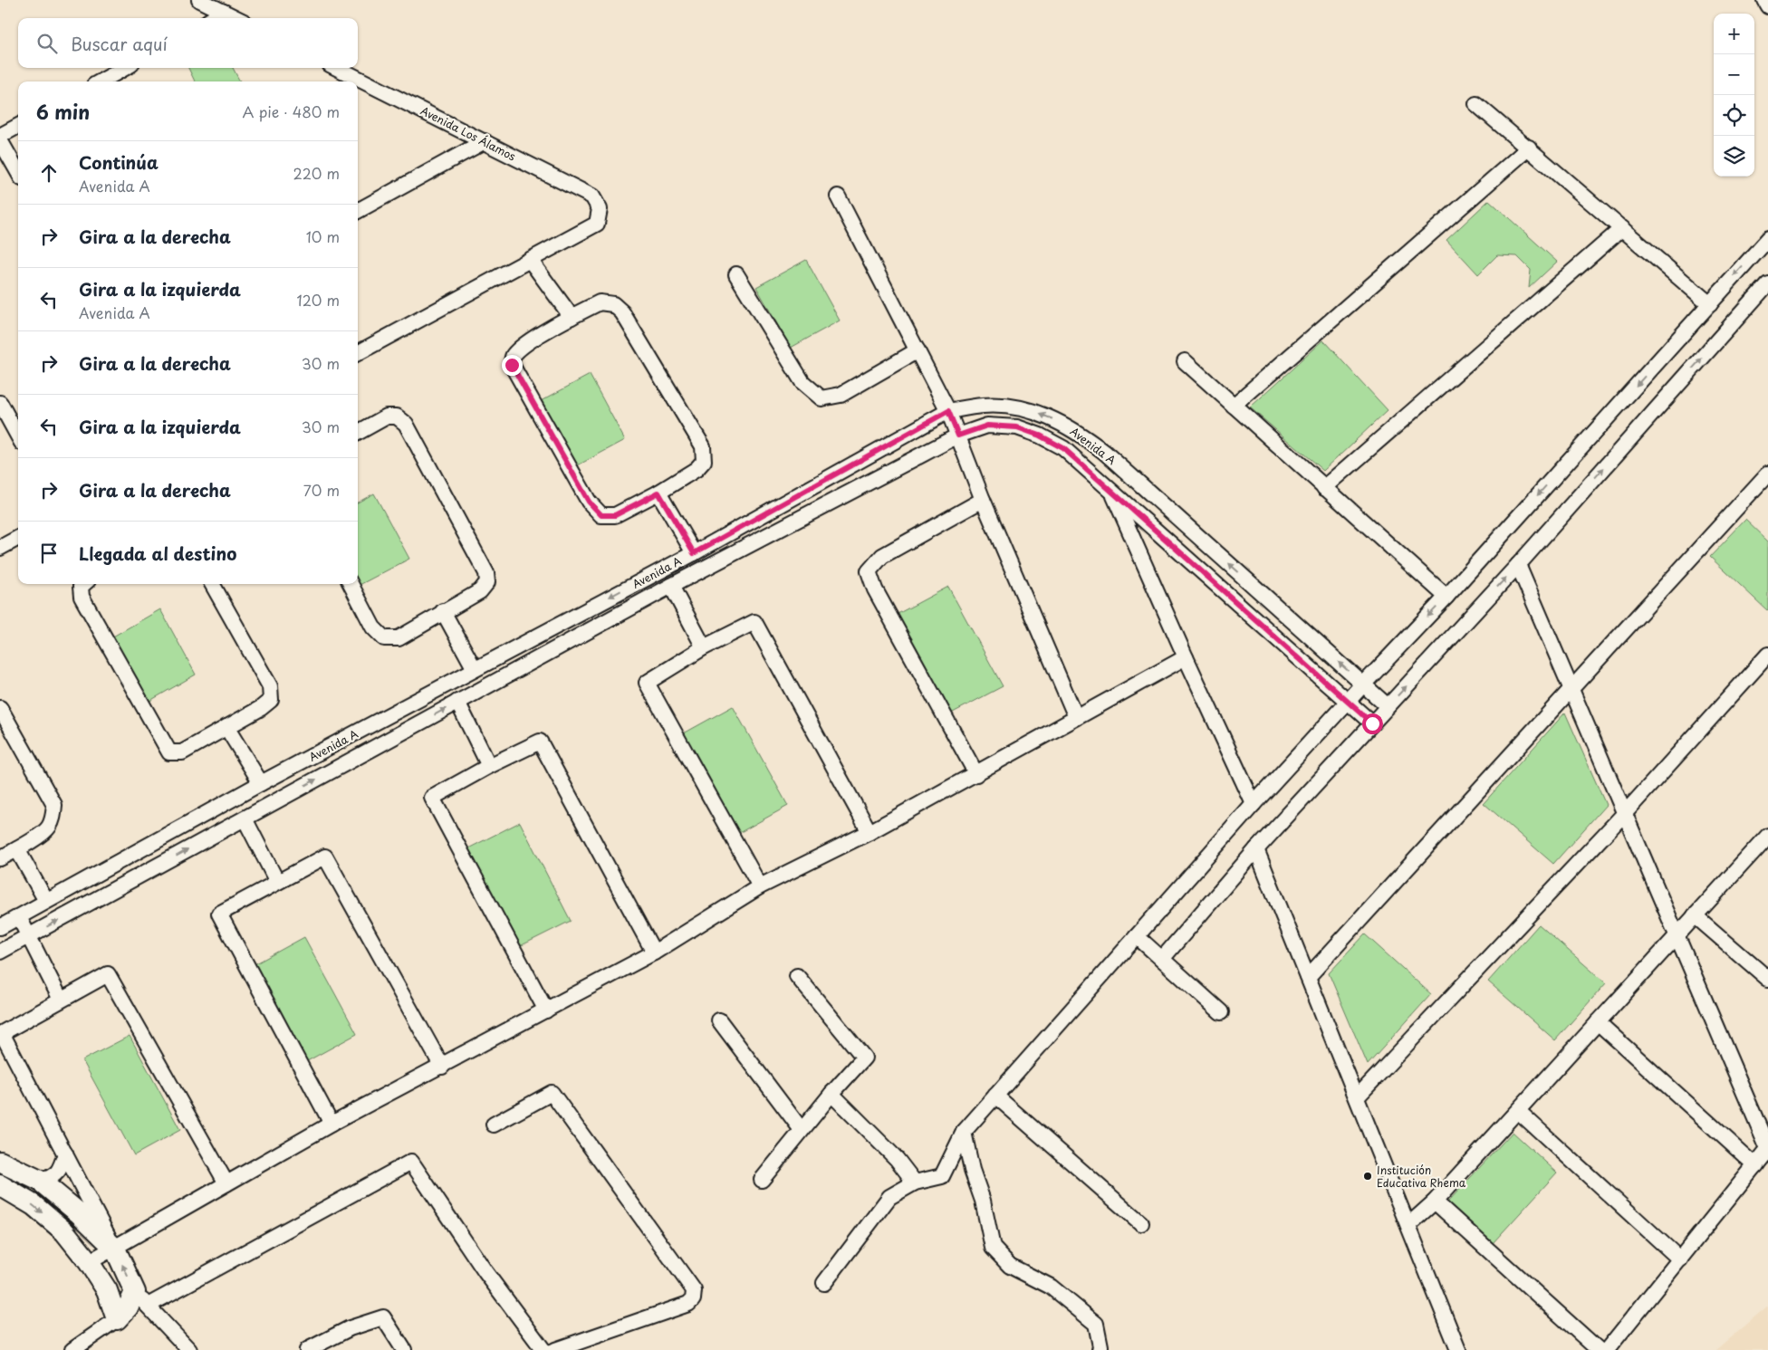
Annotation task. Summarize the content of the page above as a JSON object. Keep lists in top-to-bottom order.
{
  "streets": {
    "street": ["Avenida Los Álamos", "Avenida A"]
  },
  "places": ["Institución Educativa Rhema"],
  "page": {
    "map_buttons": ["+", "−"],
    "search": "Buscar aquí",
    "heading": ["6 min", "A pie · 480 m"],
    "list": [
      ["Continúa", "Avenida A", "220 m"],
      ["Gira a la derecha", "10 m"],
      ["Gira a la izquierda", "Avenida A", "120 m"],
      ["Gira a la derecha", "30 m"],
      ["Gira a la izquierda", "30 m"],
      ["Gira a la derecha", "70 m"],
      "Llegada al destino"
    ]
  }
}
